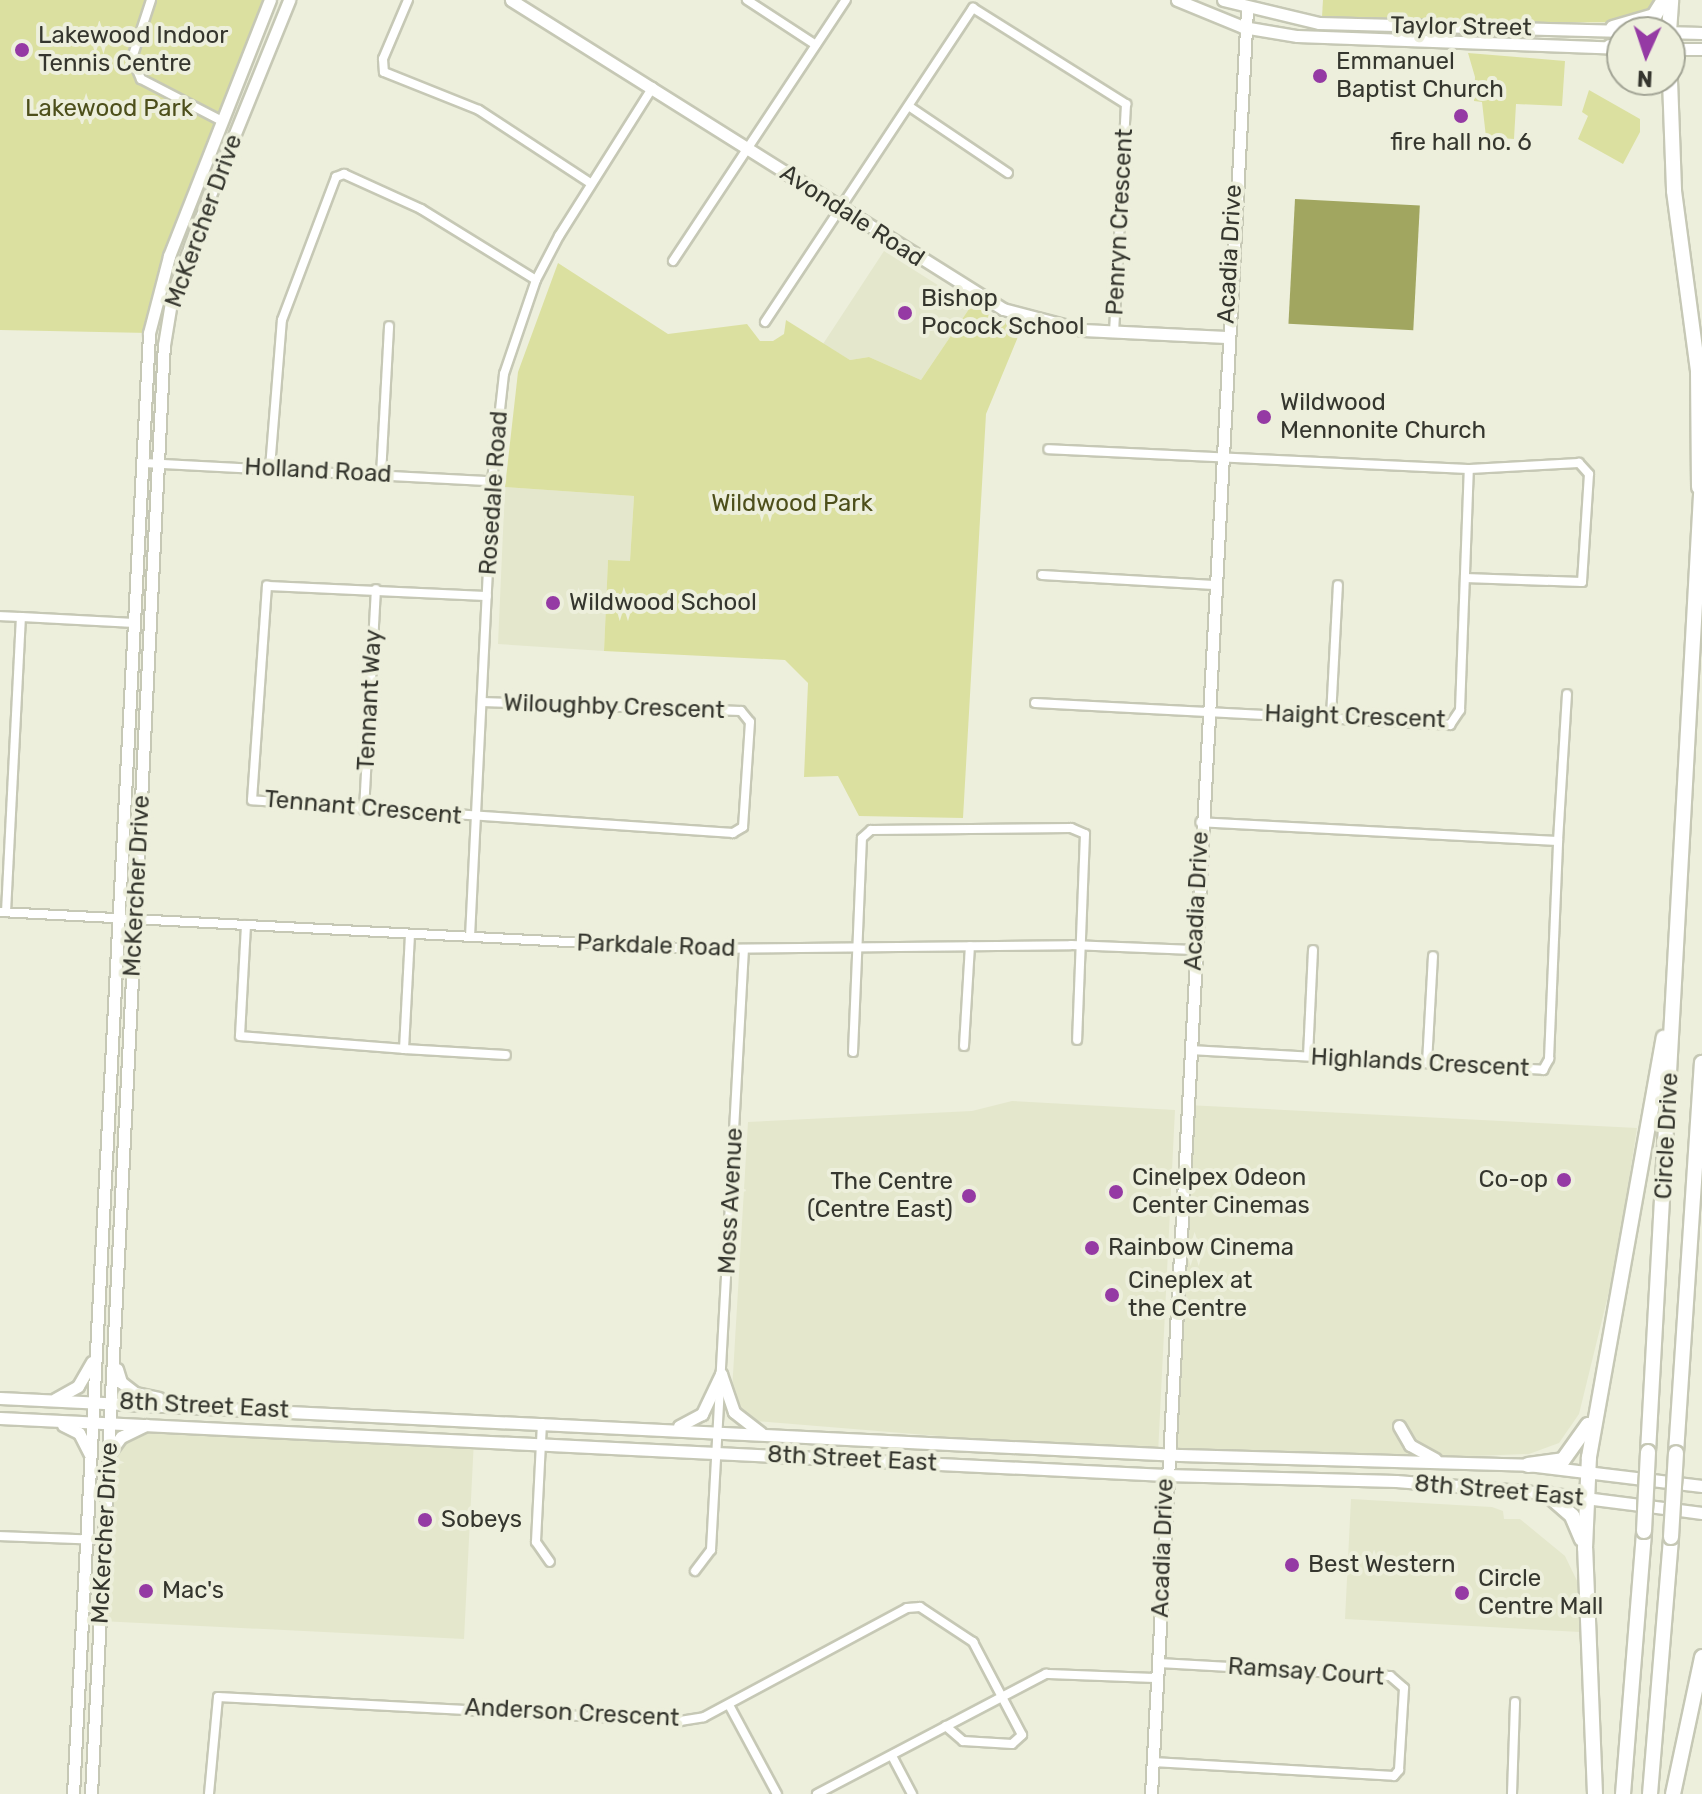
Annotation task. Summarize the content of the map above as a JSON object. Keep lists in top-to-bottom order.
{
  "streets": {
    "highway": ["Circle Drive"],
    "main road": [
      "Taylor Street",
      "Avondale Road",
      "McKercher Drive",
      "Acadia Drive",
      "8th Street East"
    ],
    "street": [
      "Penryn Crescent",
      "Holland Road",
      "Rosedale Road",
      "Tennant Way",
      "Wiloughby Crescent",
      "Haight Crescent",
      "Tennant Crescent",
      "Parkdale Road",
      "Highlands Crescent",
      "Moss Avenue",
      "Ramsay Court",
      "Anderson Crescent"
    ]
  },
  "crossings": [
    ["Taylor Street", "Acadia Drive"],
    ["Avondale Road", "Penryn Crescent"],
    ["Avondale Road", "Acadia Drive"],
    ["Avondale Road", "Rosedale Road"],
    ["McKercher Drive", "Holland Road"],
    ["McKercher Drive", "Parkdale Road"],
    ["McKercher Drive", "8th Street East"],
    ["Acadia Drive", "Haight Crescent"],
    ["Acadia Drive", "Parkdale Road"],
    ["Acadia Drive", "Highlands Crescent"],
    ["Acadia Drive", "8th Street East"],
    ["Acadia Drive", "Ramsay Court"],
    ["Holland Road", "Rosedale Road"],
    ["Rosedale Road", "Wiloughby Crescent"],
    ["Rosedale Road", "Tennant Crescent"],
    ["Rosedale Road", "Parkdale Road"],
    ["Tennant Way", "Tennant Crescent"],
    ["Wiloughby Crescent", "Tennant Crescent"],
    ["Parkdale Road", "Moss Avenue"],
    ["Moss Avenue", "8th Street East"]
  ],
  "parks": ["Lakewood Park", "Wildwood Park"],
  "places": [
    "Lakewood Indoor Tennis Centre",
    "Emmanuel Baptist Church",
    "fire hall no. 6",
    "Bishop Pocock School",
    "Wildwood Mennonite Church",
    "Wildwood School",
    "Co-op",
    "Cinelpex Odeon Center Cinemas",
    "The Centre (Centre East)",
    "Rainbow Cinema",
    "Cineplex at the Centre",
    "Sobeys",
    "Best Western",
    "Mac's",
    "Circle Centre Mall"
  ],
  "north": "bottom"
}
